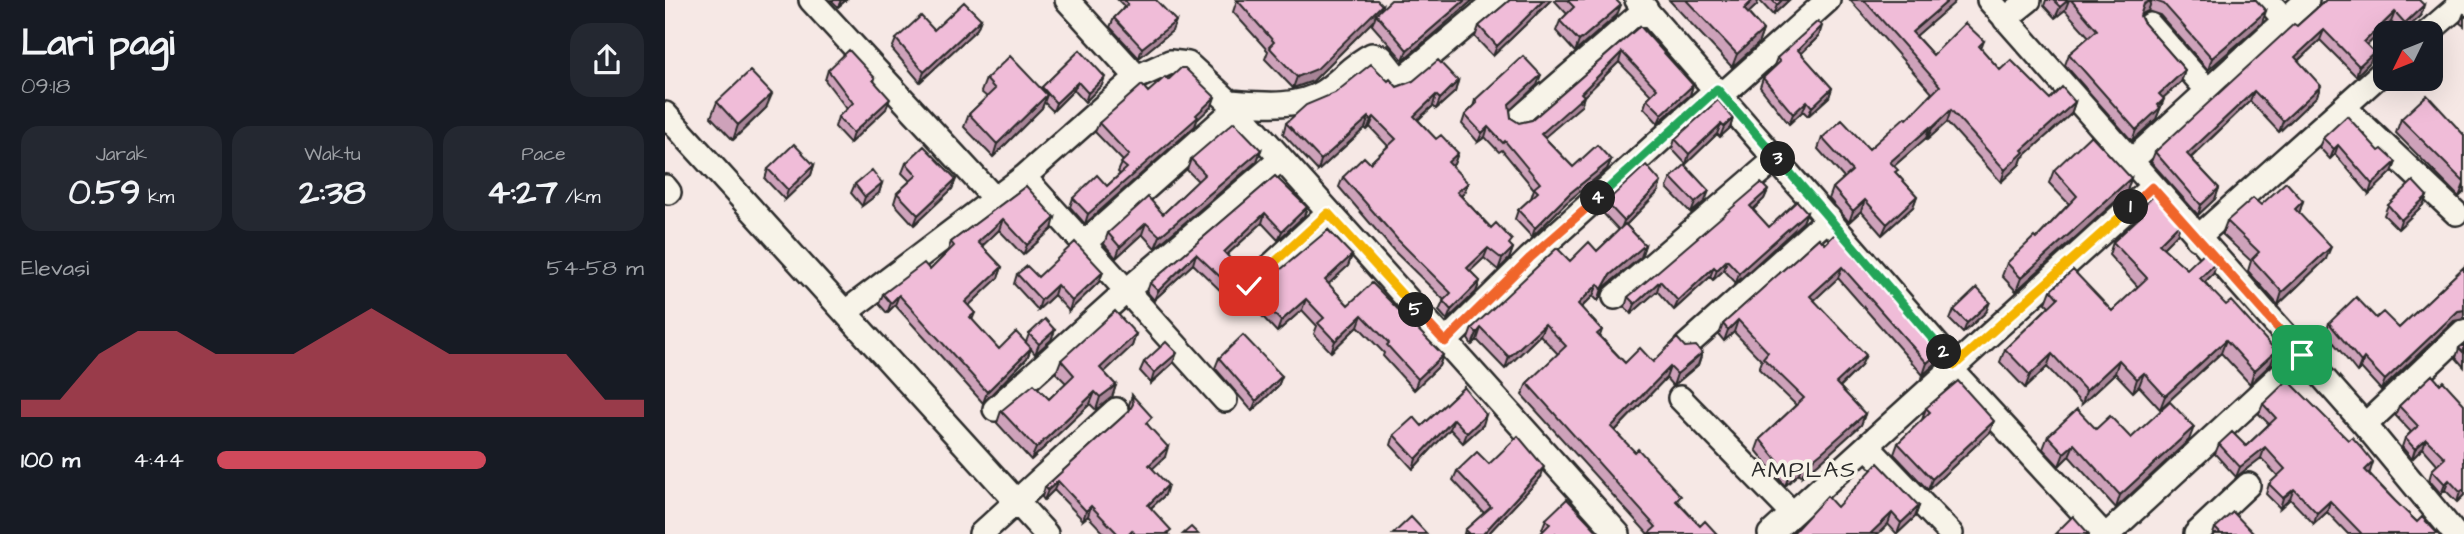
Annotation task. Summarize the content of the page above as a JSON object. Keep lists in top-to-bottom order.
{
  "districts": ["AMPLAS"],
  "north": "bottom left",
  "page": {
    "heading": ["Lari pagi", "09:18"],
    "stats": [
      ["Jarak", "0.59 km"],
      ["Waktu", "2:38"],
      ["Pace", "4:27 /km"]
    ],
    "pins": [
      "3",
      "4",
      "1",
      "5",
      "2"
    ],
    "chart": ["Elevasi", "54–58 m"],
    "list": [
      {
        "name": "100 m",
        "note": "4:44"
      }
    ]
  }
}
